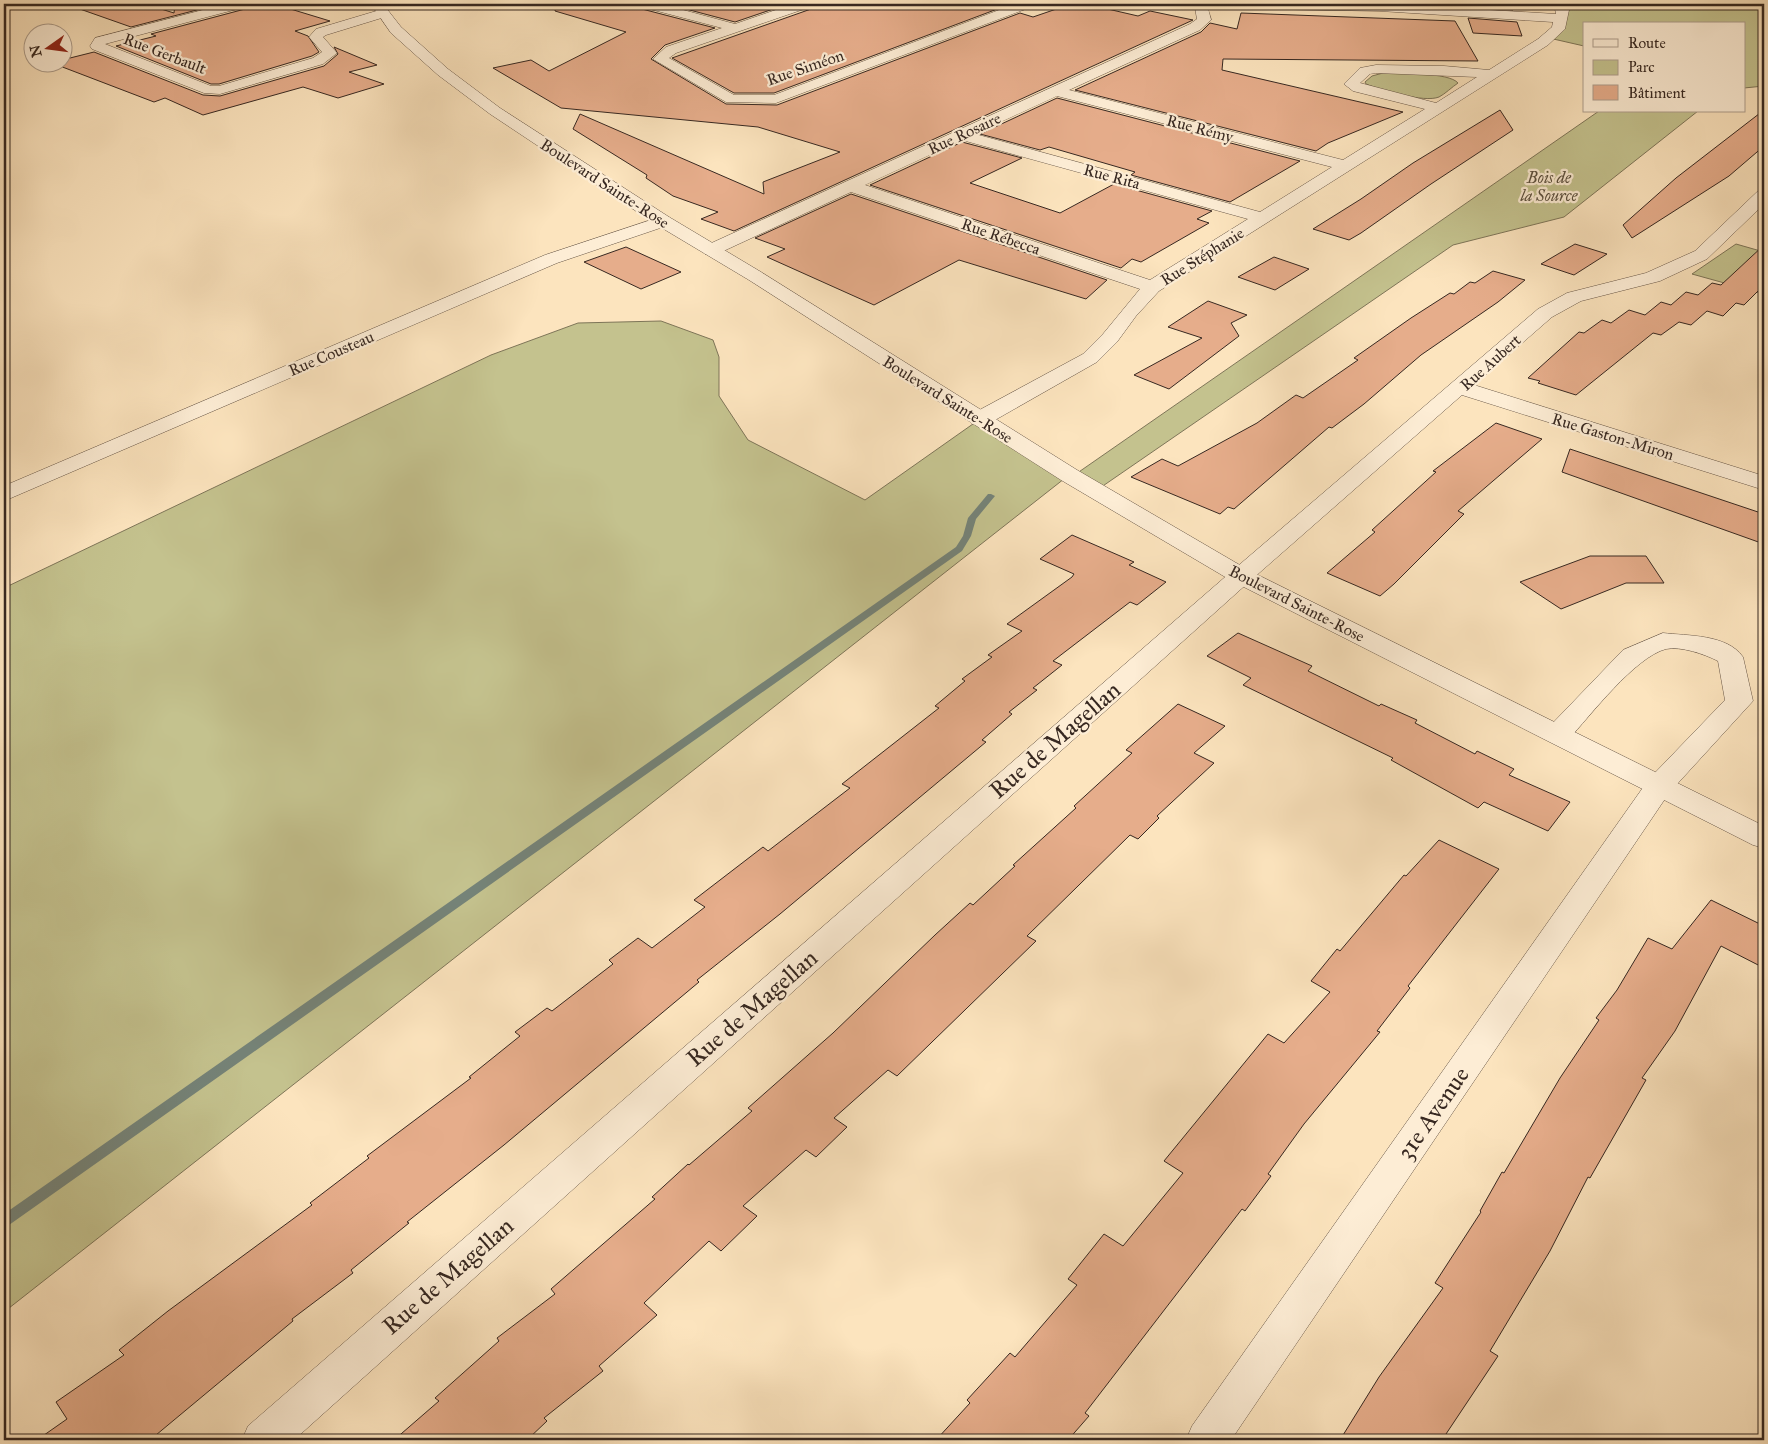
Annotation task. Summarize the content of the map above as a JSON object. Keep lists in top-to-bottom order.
{
  "streets": {
    "street": [
      "Rue Gerbault",
      "Rue Siméon",
      "Rue Rémy",
      "Rue Rosaire",
      "Rue Rita",
      "Boulevard Sainte-Rose",
      "Rue Rébecca",
      "Rue Stéphanie",
      "Rue Cousteau",
      "Rue Aubert",
      "Rue Gaston-Miron",
      "Rue de Magellan",
      "31e Avenue"
    ]
  },
  "crossings": [
    ["Rue Gerbault", "Boulevard Sainte-Rose"],
    ["Rue Rémy", "Rue Rosaire"],
    ["Rue Rémy", "Rue Stéphanie"],
    ["Rue Rosaire", "Rue Rita"],
    ["Rue Rosaire", "Boulevard Sainte-Rose"],
    ["Rue Rosaire", "Rue Rébecca"],
    ["Rue Rita", "Rue Stéphanie"],
    ["Boulevard Sainte-Rose", "Rue Stéphanie"],
    ["Boulevard Sainte-Rose", "Rue Cousteau"],
    ["Boulevard Sainte-Rose", "Rue Aubert"],
    ["Boulevard Sainte-Rose", "Rue de Magellan"],
    ["Boulevard Sainte-Rose", "31e Avenue"],
    ["Rue Rébecca", "Rue Stéphanie"],
    ["Rue Aubert", "Rue Gaston-Miron"],
    ["Rue Aubert", "Rue de Magellan"]
  ],
  "parks": ["Bois de la Source"],
  "legend": ["Route", "Parc", "Bâtiment"],
  "north": "left"
}
